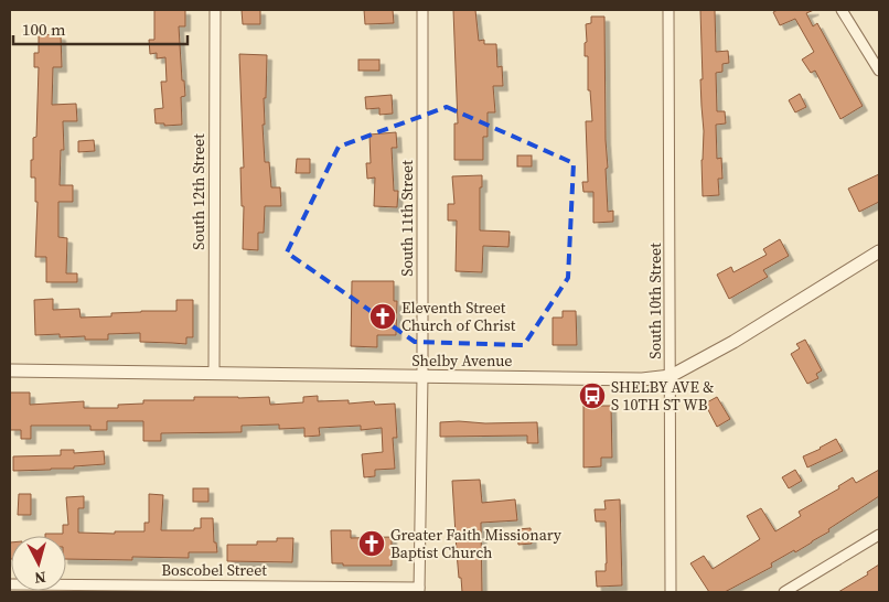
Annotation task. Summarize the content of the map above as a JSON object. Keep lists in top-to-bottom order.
{
  "streets": {
    "street": [
      "South 12th Street",
      "South 11th Street",
      "South 10th Street",
      "Shelby Avenue",
      "Boscobel Street"
    ]
  },
  "crossings": [
    ["South 12th Street", "Shelby Avenue"],
    ["South 11th Street", "Shelby Avenue"],
    ["South 11th Street", "Boscobel Street"],
    ["South 10th Street", "Shelby Avenue"]
  ],
  "places": {
    "church": ["Eleventh Street Church of Christ", "Greater Faith Missionary Baptist Church"],
    "bus stop": ["SHELBY AVE & S 10TH ST WB"]
  },
  "scale_bar": "100 m",
  "north": "bottom"
}
